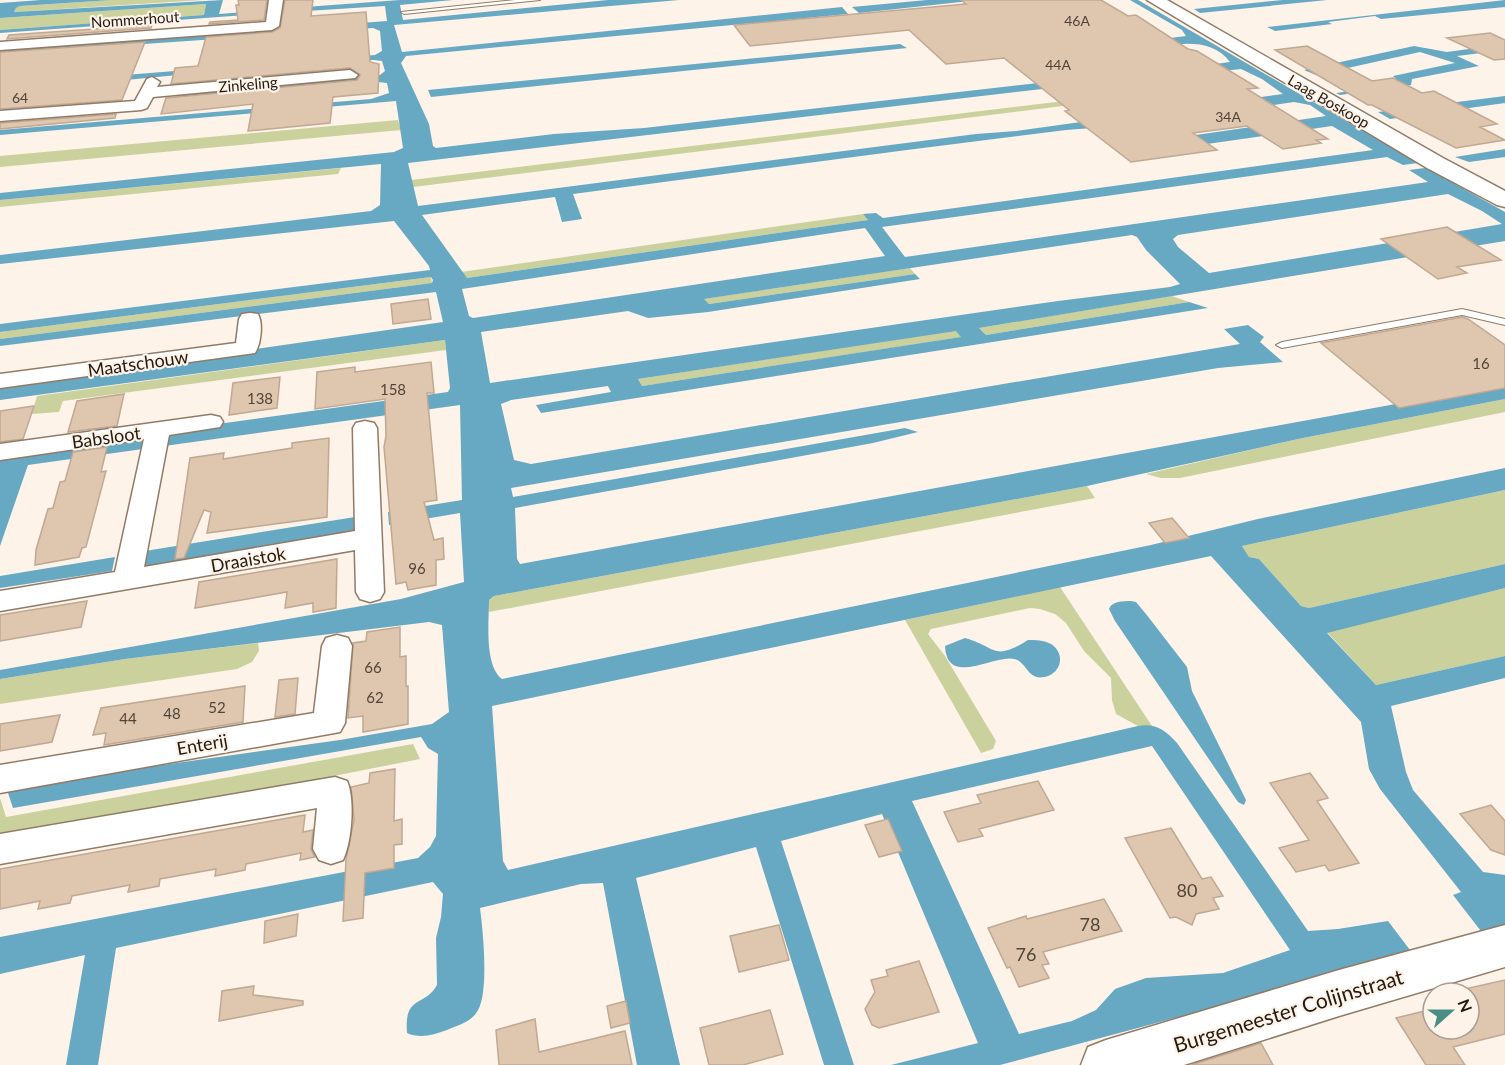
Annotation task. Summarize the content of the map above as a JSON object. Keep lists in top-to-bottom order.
{
  "streets": {
    "street": [
      "Nommerhout",
      "Zinkeling",
      "Laag Boskoop",
      "Maatschouw",
      "Babsloot",
      "Draaistok",
      "Enterij",
      "Burgemeester Colijnstraat"
    ]
  },
  "house_numbers": [
    "46A",
    "44A",
    "64",
    "34A",
    "16",
    "158",
    "138",
    "96",
    "66",
    "62",
    "52",
    "48",
    "44",
    "80",
    "78",
    "76"
  ],
  "north": "right"
}
